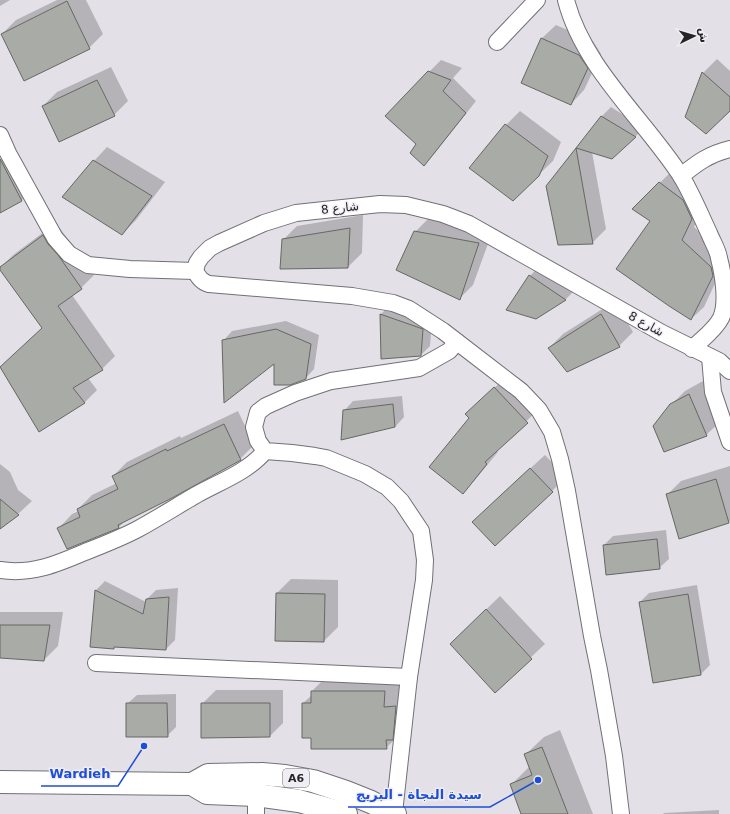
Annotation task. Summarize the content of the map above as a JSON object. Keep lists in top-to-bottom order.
{
  "streets": {
    "highway": ["A6"],
    "street": ["شارع 8"]
  },
  "places": ["Wardieh", "سيدة النجاة - البريج"],
  "north": "right"
}
